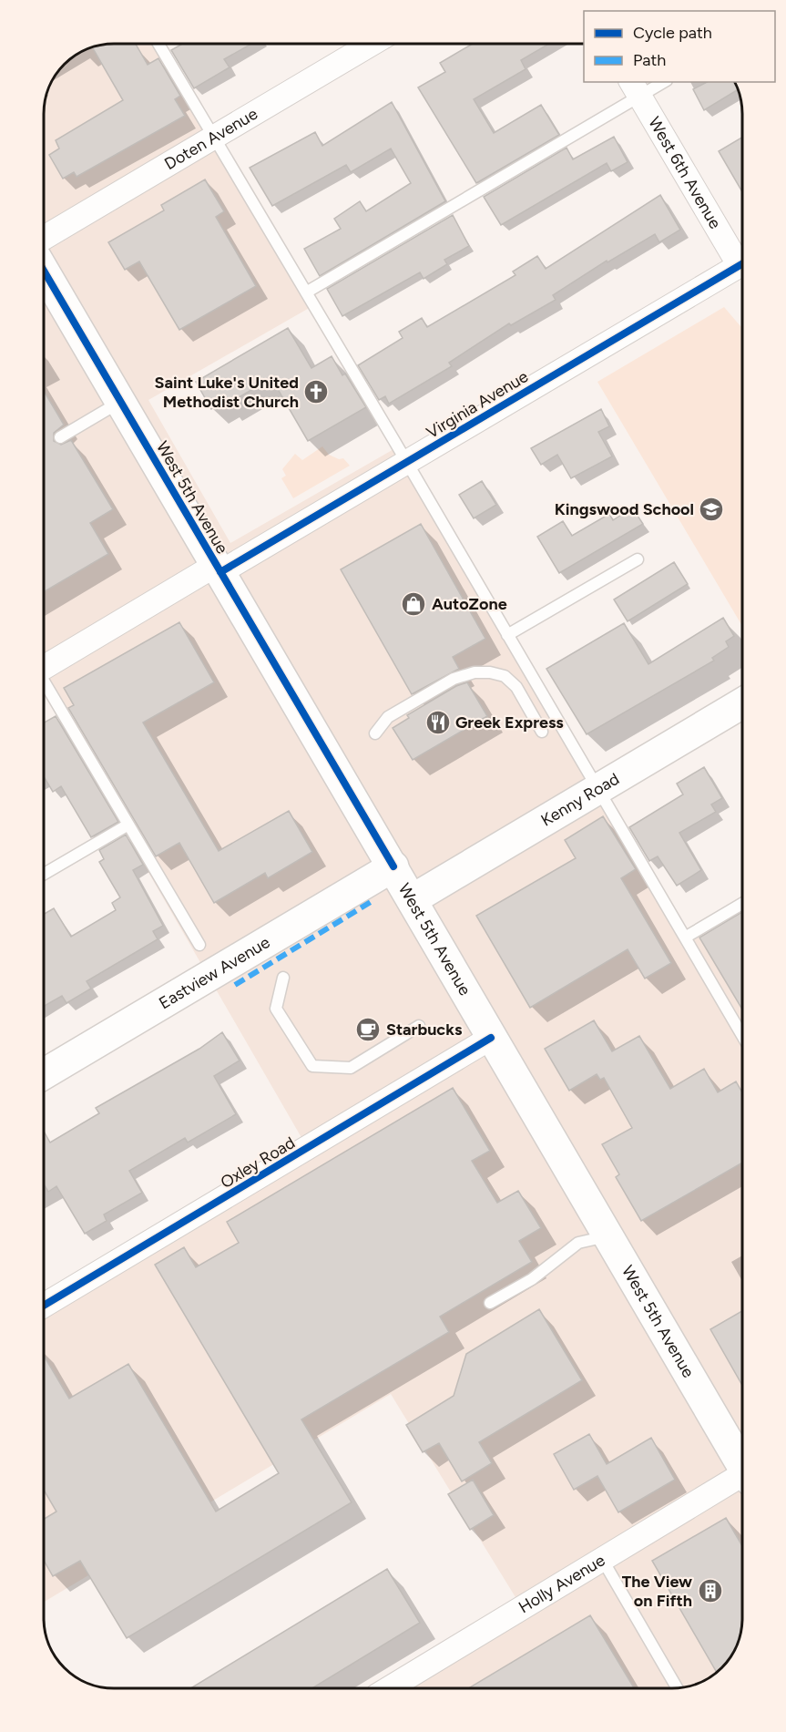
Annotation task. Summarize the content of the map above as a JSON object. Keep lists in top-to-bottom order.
{
  "streets": {
    "main road": ["West 5th Avenue", "Kenny Road", "Eastview Avenue"],
    "street": [
      "Doten Avenue",
      "West 6th Avenue",
      "Virginia Avenue",
      "Oxley Road",
      "Holly Avenue"
    ]
  },
  "crossings": [
    ["Virginia Avenue", "West 5th Avenue"],
    ["West 5th Avenue", "Kenny Road"],
    ["West 5th Avenue", "Eastview Avenue"],
    ["West 5th Avenue", "Oxley Road"]
  ],
  "places": {
    "church": ["Saint Luke's United Methodist Church"],
    "school or university": ["Kingswood School"],
    "shop": ["AutoZone"],
    "restaurant": ["Greek Express"],
    "cafe": ["Starbucks"],
    "building": ["The View on Fifth"]
  },
  "legend": ["Cycle path", "Path"]
}
